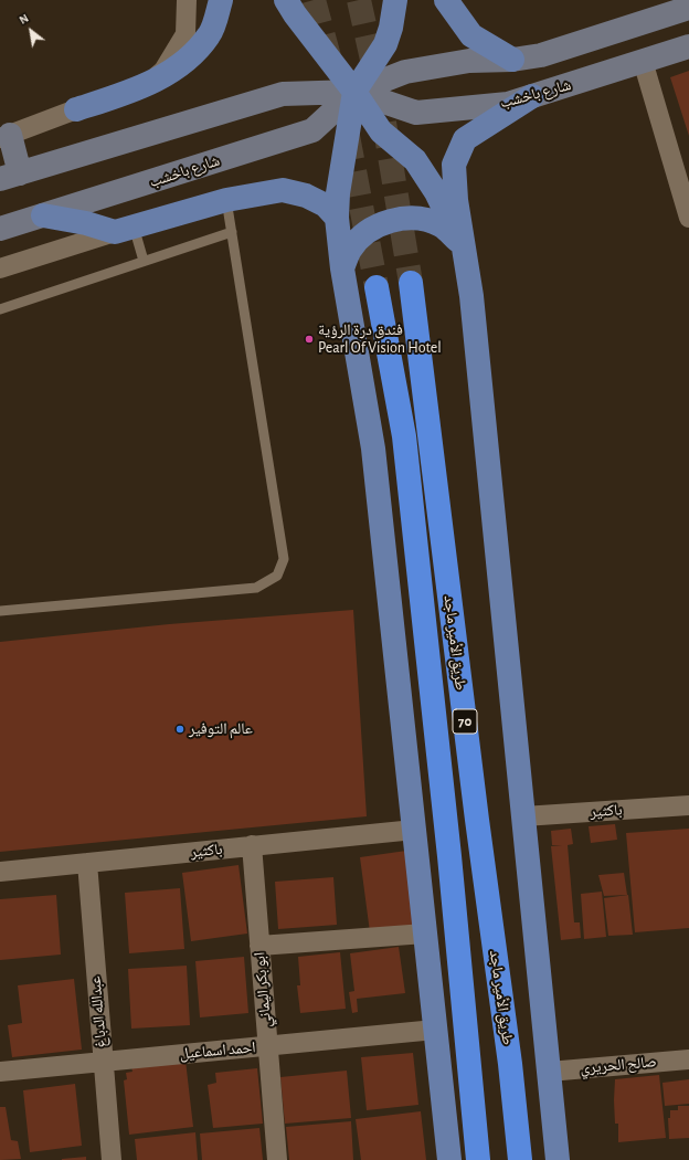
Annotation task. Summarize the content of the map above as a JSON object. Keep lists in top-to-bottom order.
{
  "streets": {
    "highway": ["طريق الأمير ماجد", "70"],
    "main road": ["شارع باخشب"],
    "street": [
      "باكثير",
      "ابو بكر اليماني",
      "عبدالله الدباغ",
      "احمد اسماعيل",
      "صالح الحريري"
    ]
  },
  "crossings": [
    ["باكثير", "ابو بكر اليماني"],
    ["باكثير", "عبدالله الدباغ"],
    ["ابو بكر اليماني", "احمد اسماعيل"],
    ["عبدالله الدباغ", "احمد اسماعيل"]
  ],
  "places": ["فندق درة الرؤية Pearl Of Vision Hotel", "عالم التوفير"],
  "north": "top left"
}
